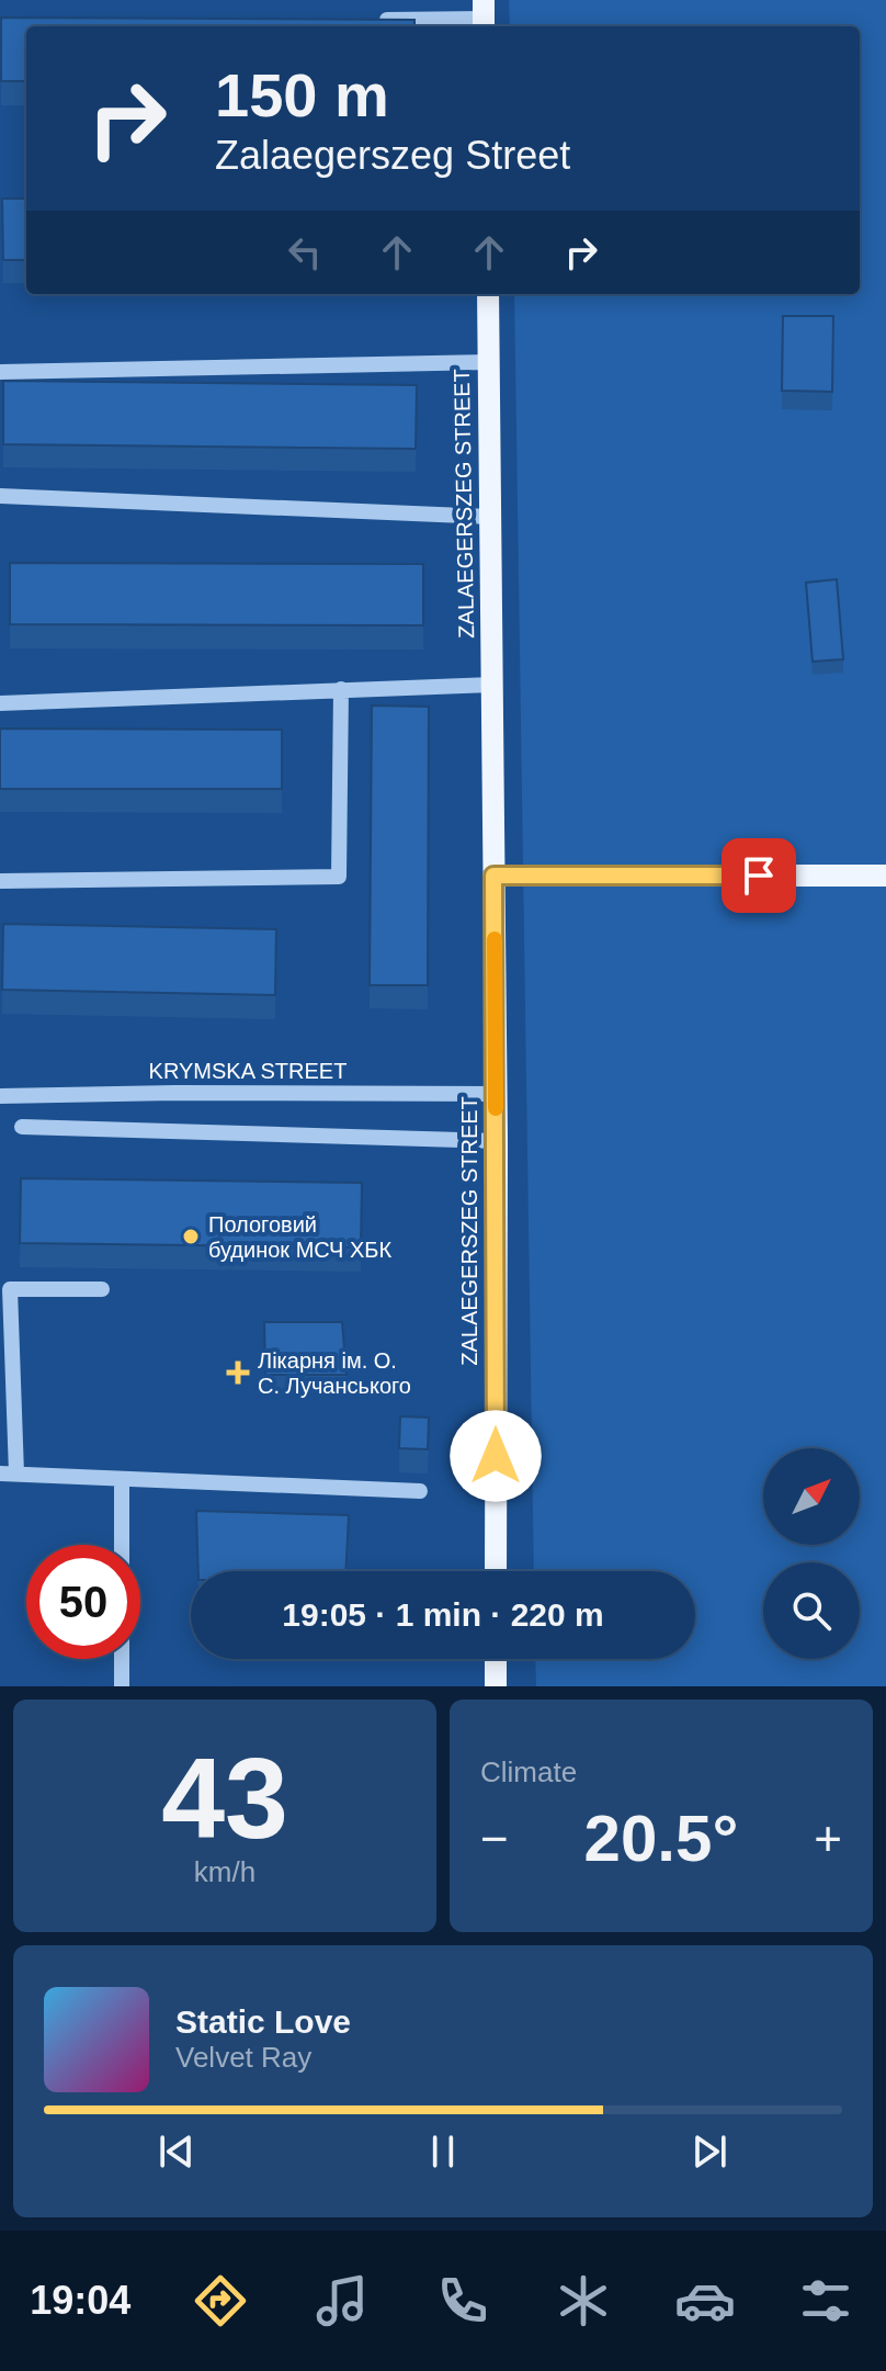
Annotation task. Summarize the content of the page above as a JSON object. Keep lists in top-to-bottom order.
{
  "streets": {
    "main road": ["ZALAEGERSZEG STREET"],
    "street": ["KRYMSKA STREET"]
  },
  "crossings": [
    ["ZALAEGERSZEG STREET", "KRYMSKA STREET"]
  ],
  "places": {
    "other": ["Пологовий будинок МСЧ ХБК"],
    "health": ["Лікарня ім. О. С. Лучанського"]
  },
  "north": "top right",
  "page": {
    "turn": ["150 m", "Zalaegerszeg Street"],
    "limit": "50",
    "trip": "19:05 · 1 min · 220 m",
    "tile": [
      ["43", "km/h"],
      "Climate"
    ],
    "heat": ["−", "20.5°", "+"],
    "song": ["Static Love", "Velvet Ray"],
    "tabs": "19:04"
  }
}
